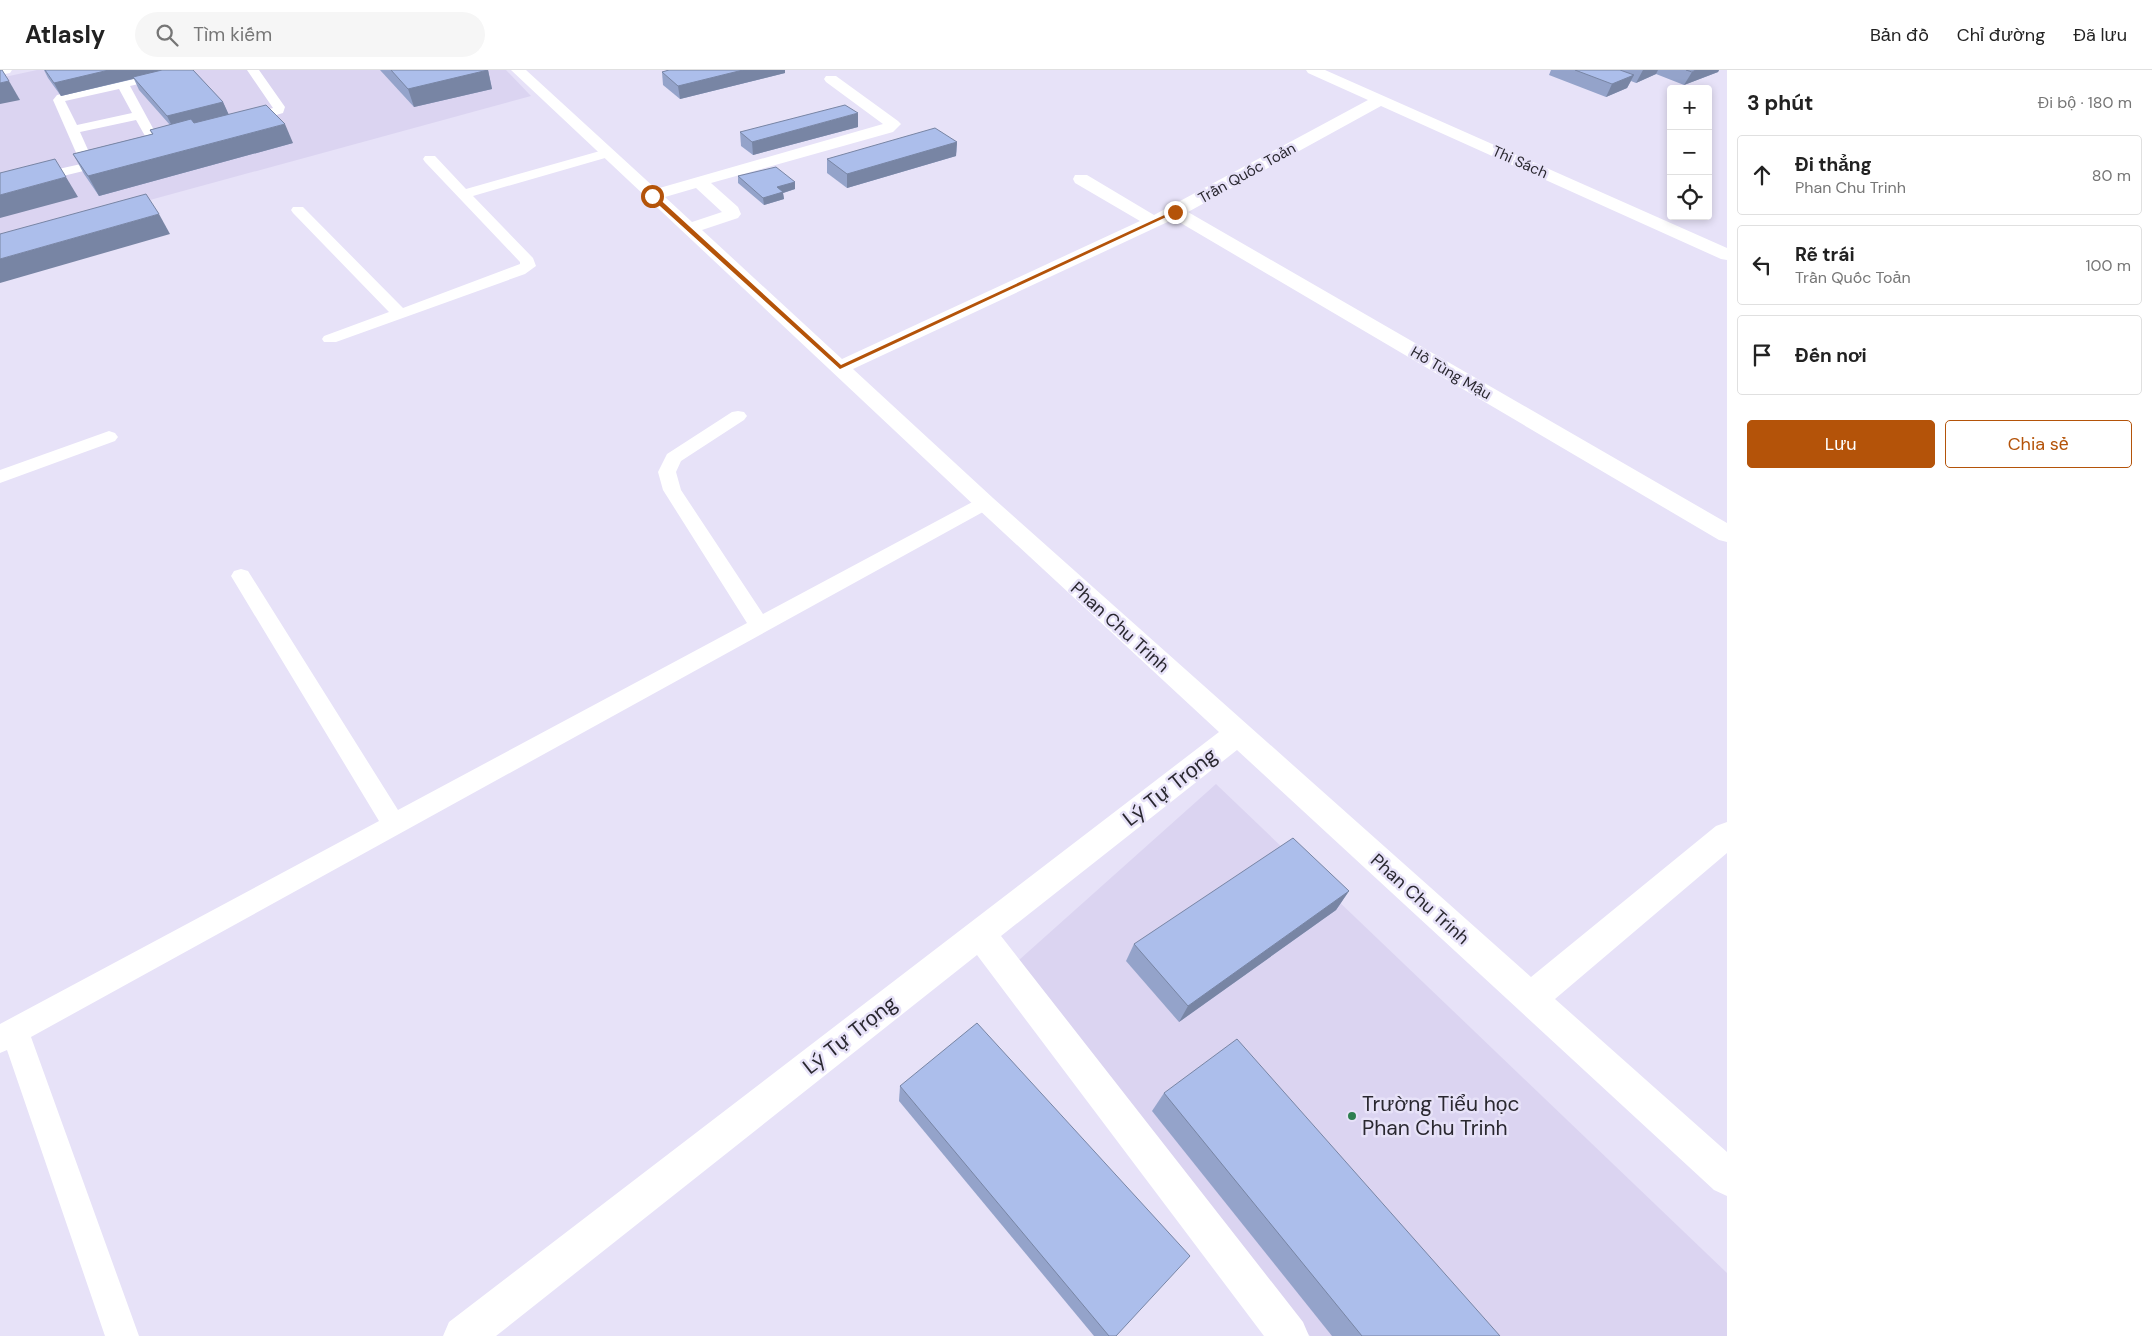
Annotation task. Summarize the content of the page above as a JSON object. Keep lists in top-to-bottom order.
{
  "streets": {
    "street": [
      "Thi Sách",
      "Trần Quốc Toản",
      "Hồ Tùng Mậu",
      "Phan Chu Trinh",
      "Lý Tự Trọng"
    ]
  },
  "crossings": [
    ["Thi Sách", "Trần Quốc Toản"],
    ["Trần Quốc Toản", "Hồ Tùng Mậu"],
    ["Trần Quốc Toản", "Phan Chu Trinh"],
    ["Phan Chu Trinh", "Lý Tự Trọng"]
  ],
  "places": ["Trường Tiểu học Phan Chu Trinh"],
  "page": {
    "header": "Atlasly",
    "search": "Tìm kiếm",
    "nav": ["Bản đồ", "Chỉ đường", "Đã lưu"],
    "heading": ["3 phút", "Đi bộ · 180 m"],
    "map_buttons": ["+", "−"],
    "list": [
      ["Đi thẳng", "Phan Chu Trinh", "80 m"],
      ["Rẽ trái", "Trần Quốc Toản", "100 m"],
      "Đến nơi"
    ],
    "buttons": ["Lưu", "Chia sẻ"]
  }
}
